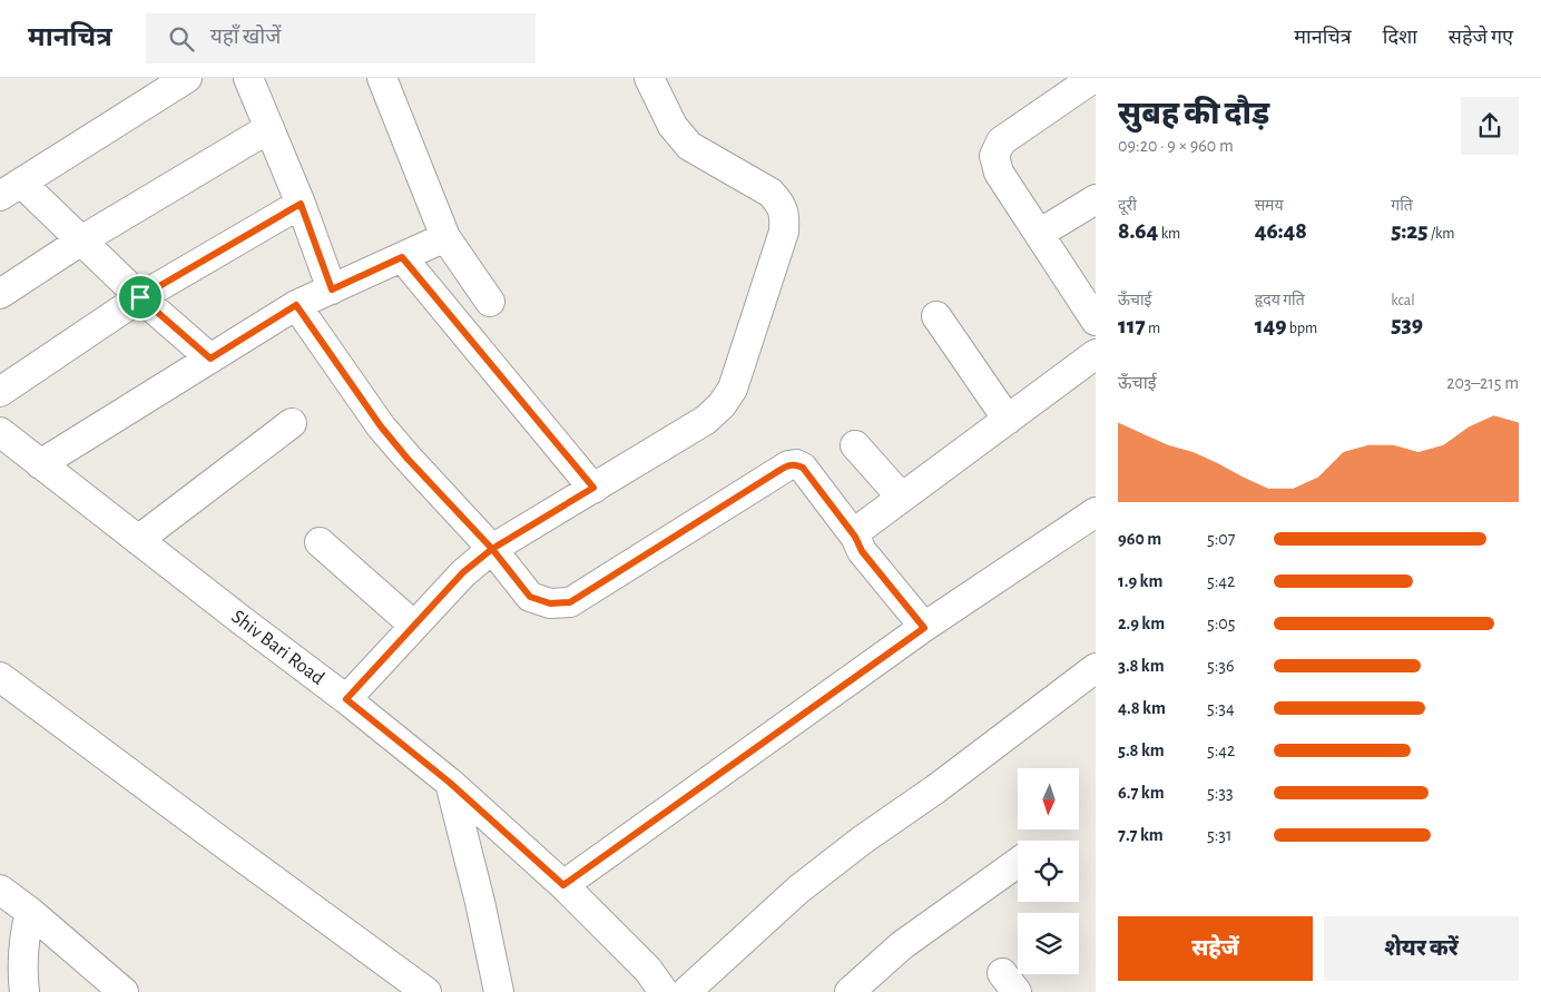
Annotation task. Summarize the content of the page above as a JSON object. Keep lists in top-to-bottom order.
{
  "streets": {
    "street": ["Shiv Bari Road"]
  },
  "north": "bottom",
  "page": {
    "header": "मानचित्र",
    "search": "यहाँ खोजें",
    "nav": ["मानचित्र", "दिशा", "सहेजे गए"],
    "heading": ["सुबह की दौड़", "09:20 · 9 × 960 m"],
    "stats": [
      ["दूरी", "8.64 km"],
      ["समय", "46:48"],
      ["गति", "5:25 /km"],
      ["ऊँचाई", "117 m"],
      ["हृदय गति", "149 bpm"],
      ["kcal", "539"]
    ],
    "chart": ["ऊँचाई", "203–215 m"],
    "list": [
      {
        "name": "960 m",
        "note": "5:07"
      },
      {
        "name": "1.9 km",
        "note": "5:42"
      },
      {
        "name": "2.9 km",
        "note": "5:05"
      },
      {
        "name": "3.8 km",
        "note": "5:36"
      },
      {
        "name": "4.8 km",
        "note": "5:34"
      },
      {
        "name": "5.8 km",
        "note": "5:42"
      },
      {
        "name": "6.7 km",
        "note": "5:33"
      },
      {
        "name": "7.7 km",
        "note": "5:31"
      }
    ],
    "buttons": ["सहेजें", "शेयर करें"]
  }
}
